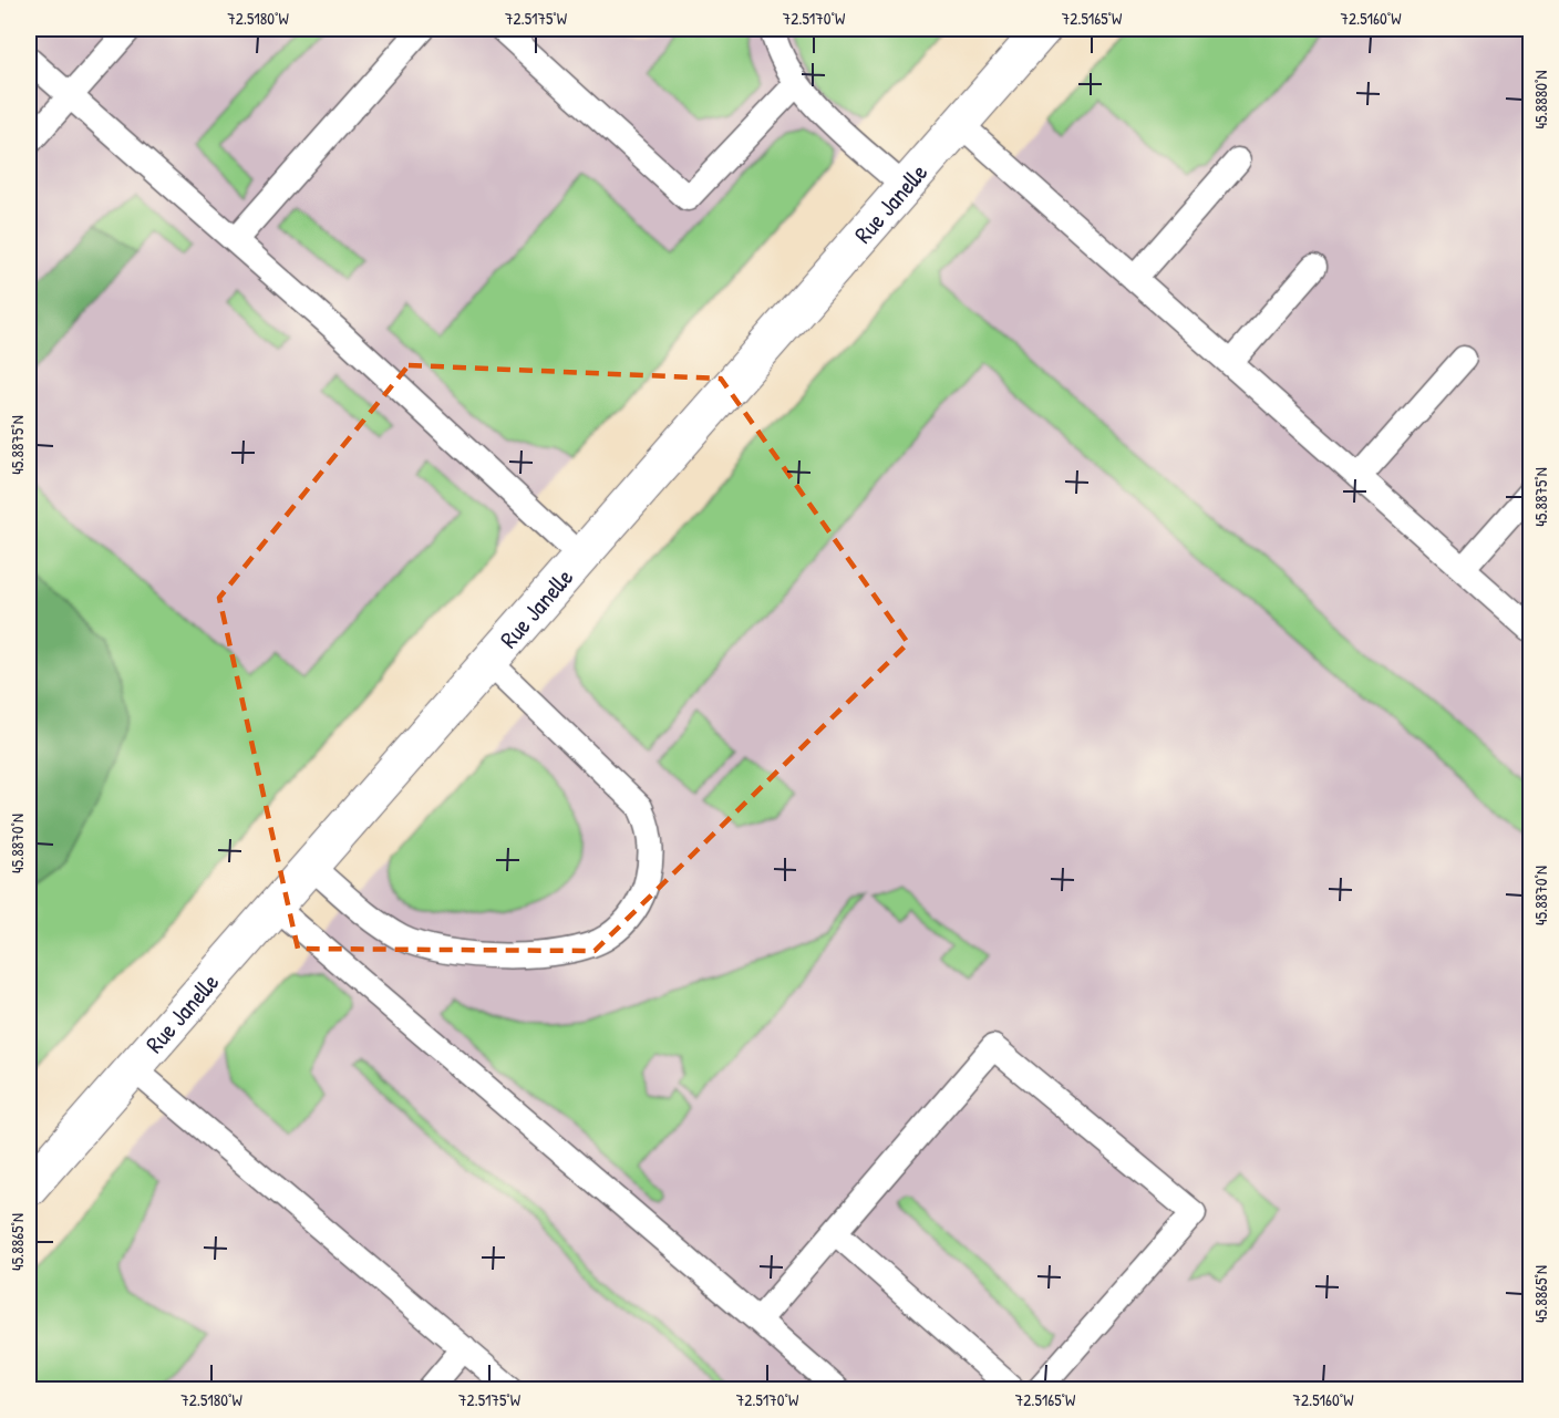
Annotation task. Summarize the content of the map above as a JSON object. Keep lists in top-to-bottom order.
{
  "streets": {
    "main road": ["Rue Janelle"]
  },
  "coordinates": [
    "72.5180°W",
    "72.5175°W",
    "72.5170°W",
    "72.5165°W",
    "72.5160°W",
    "45.8880°N",
    "45.8875°N",
    "45.8870°N",
    "45.8865°N"
  ]
}
